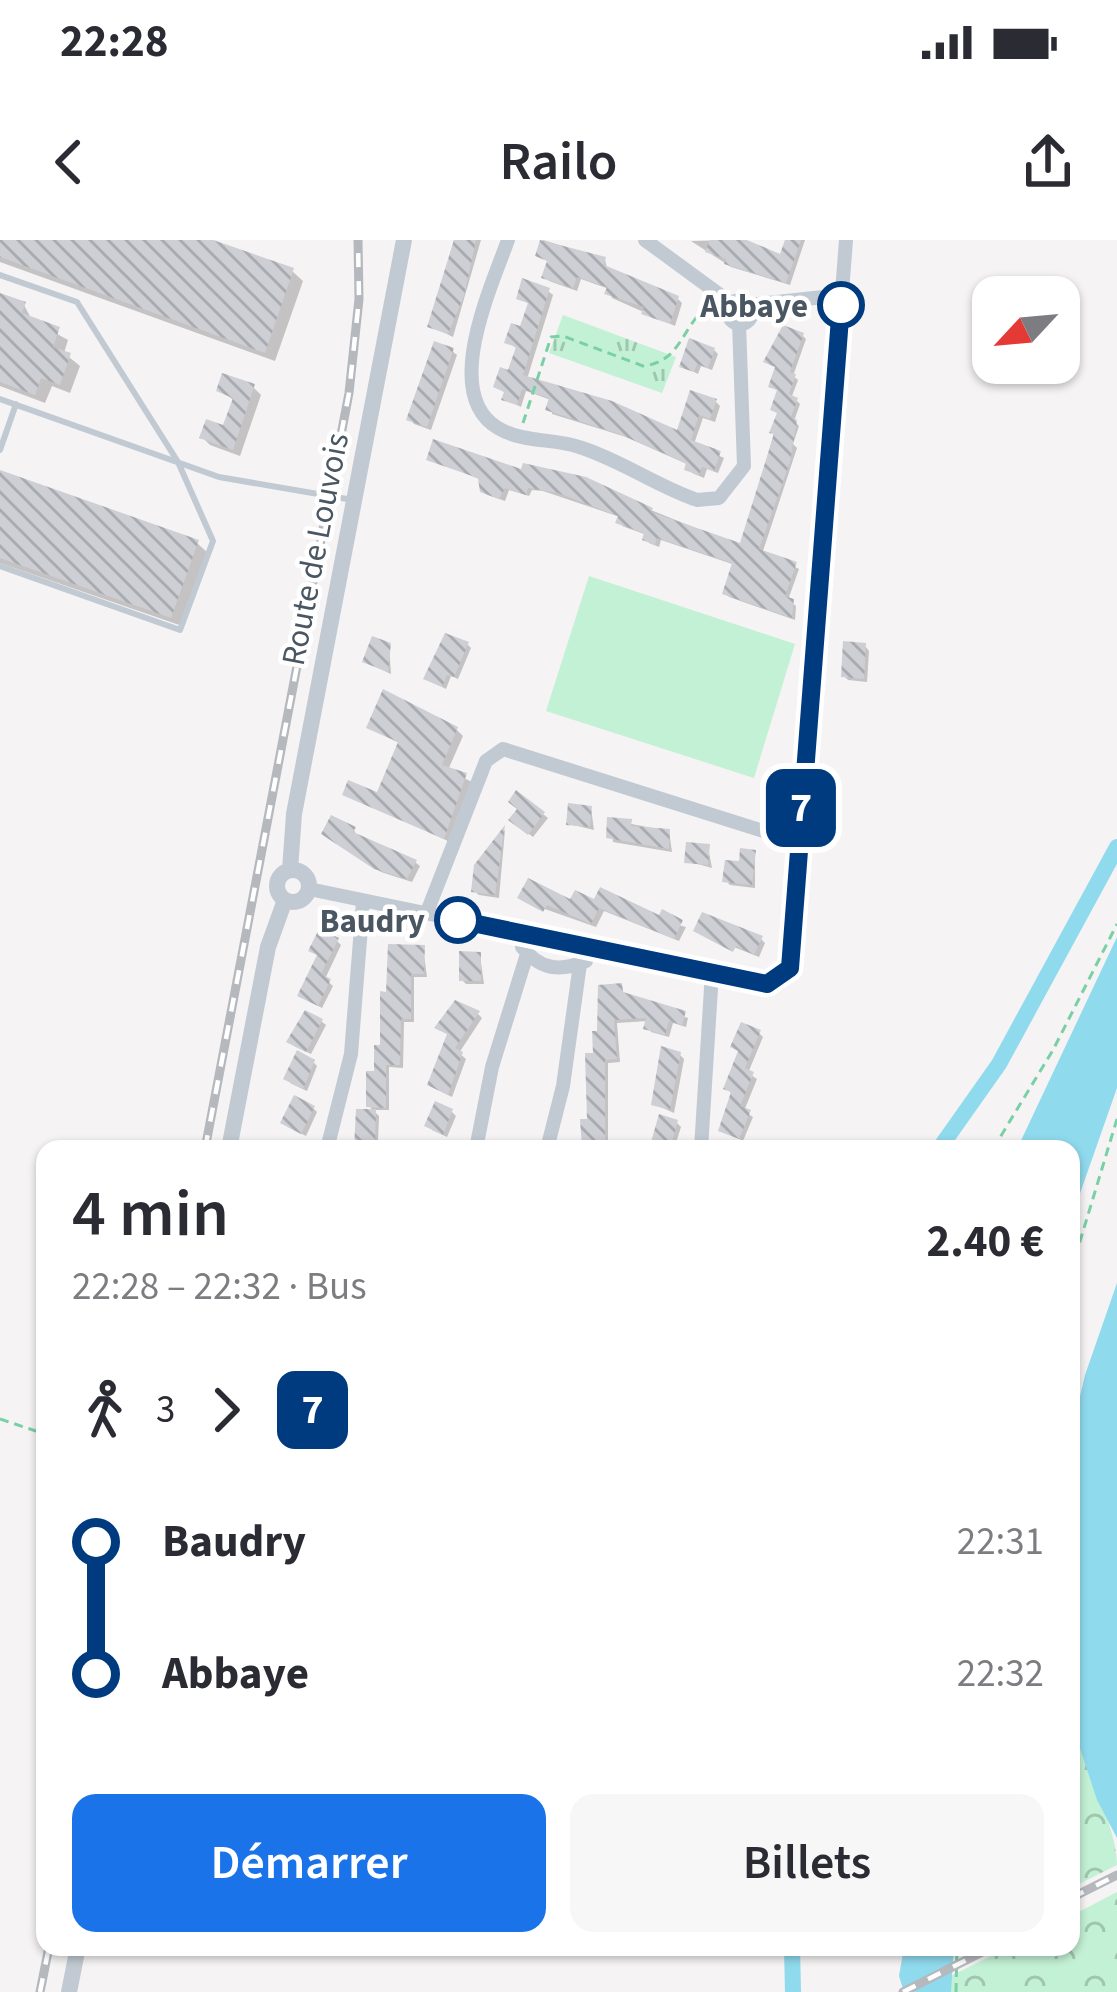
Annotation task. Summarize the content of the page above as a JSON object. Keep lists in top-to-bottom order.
{
  "streets": {
    "street": ["Route de Louvois"]
  },
  "places": ["Abbaye", "Baudry"],
  "lines": ["bus line 7"],
  "north": "bottom left",
  "page": {
    "status": "22:28",
    "header": "Railo",
    "on_map": "7",
    "heading": ["4 min", "22:28 – 22:32 · Bus", "2.40 €"],
    "legs": ["3", "7"],
    "list": [
      {
        "name": "Baudry",
        "value": "22:31"
      },
      {
        "name": "Abbaye",
        "value": "22:32"
      }
    ],
    "buttons": ["Démarrer", "Billets"]
  }
}
